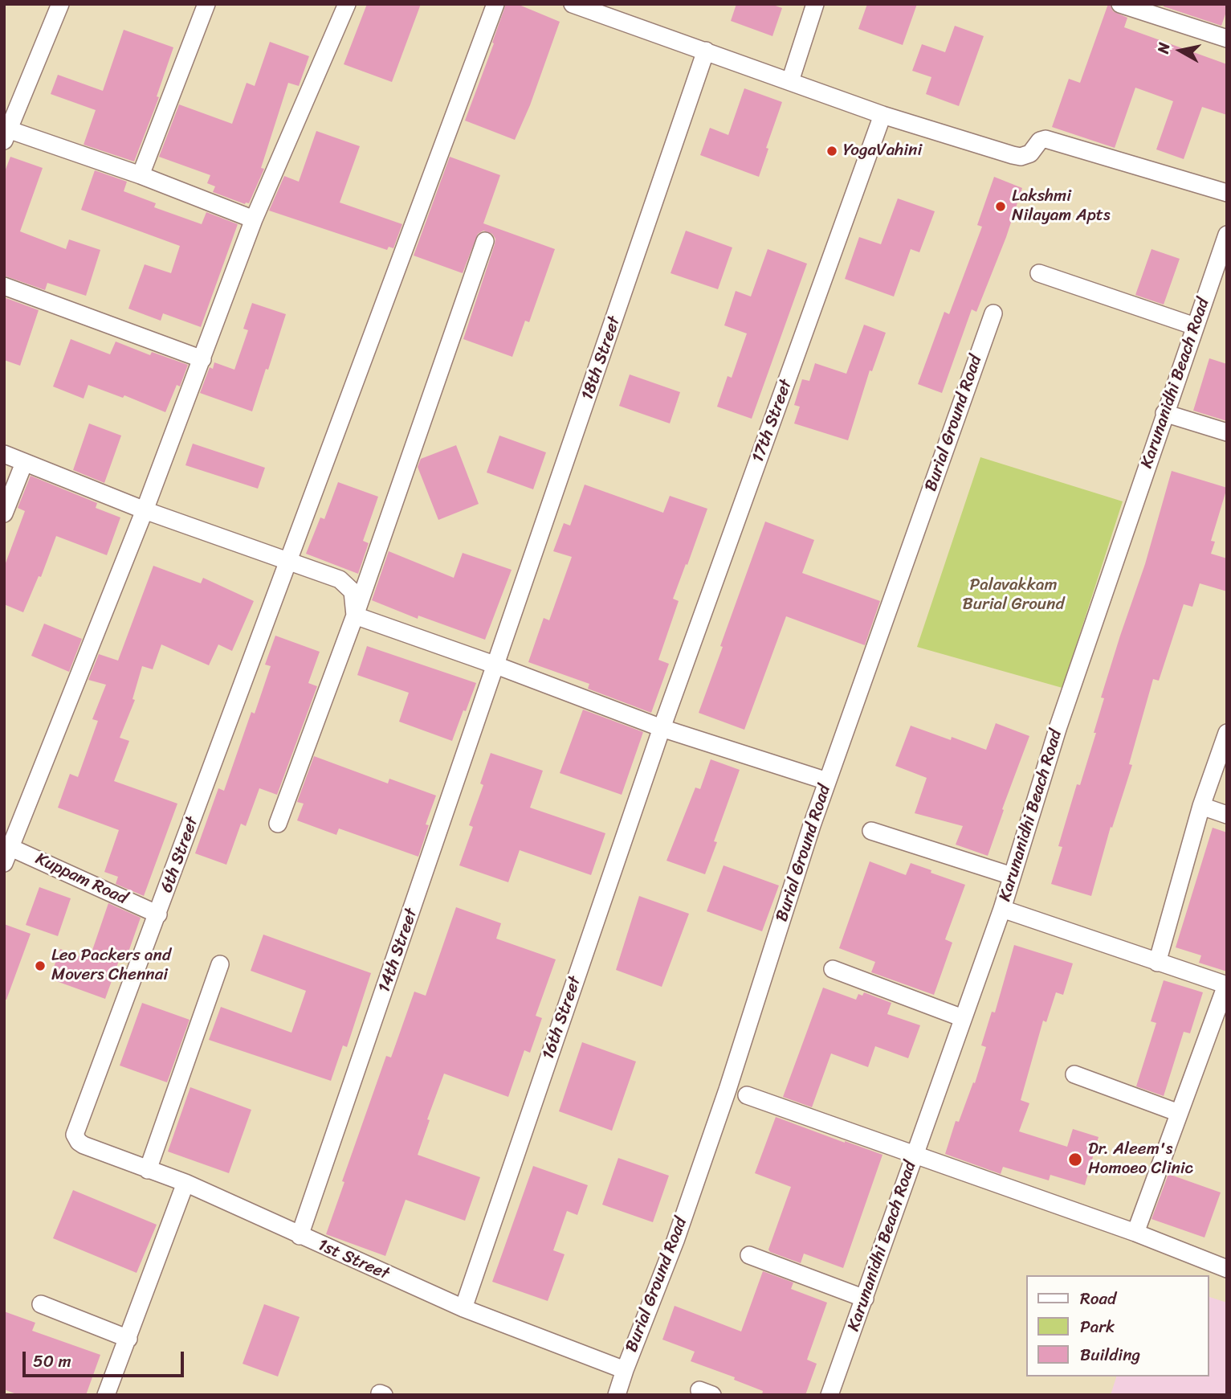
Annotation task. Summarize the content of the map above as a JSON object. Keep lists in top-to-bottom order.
{
  "streets": {
    "street": [
      "18th Street",
      "Karunanidhi Beach Road",
      "17th Street",
      "Burial Ground Road",
      "6th Street",
      "Kuppam Road",
      "14th Street",
      "16th Street",
      "1st Street"
    ]
  },
  "crossings": [
    ["18th Street", "14th Street"],
    ["17th Street", "16th Street"],
    ["Burial Ground Road", "1st Street"],
    ["6th Street", "Kuppam Road"],
    ["6th Street", "1st Street"],
    ["14th Street", "1st Street"],
    ["16th Street", "1st Street"]
  ],
  "parks": ["Palavakkam Burial Ground"],
  "places": [
    "YogaVahini",
    "Lakshmi Nilayam Apts",
    "Leo Packers and Movers Chennai",
    "Dr. Aleem's Homoeo Clinic"
  ],
  "legend": ["Road", "Park", "Building"],
  "scale_bar": "50 m",
  "north": "left"
}
